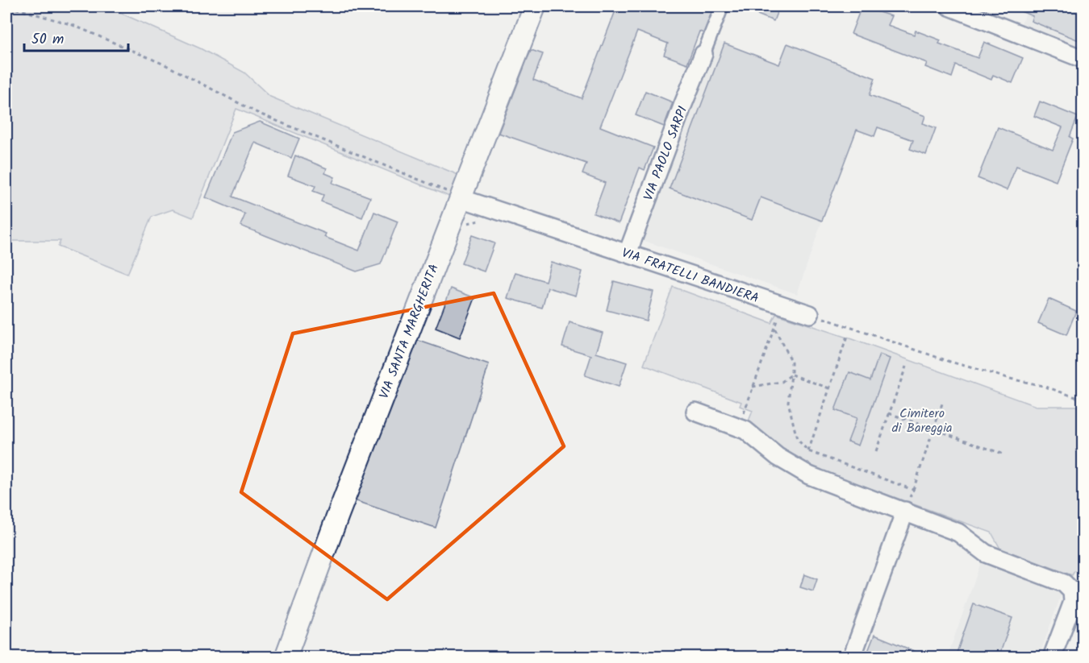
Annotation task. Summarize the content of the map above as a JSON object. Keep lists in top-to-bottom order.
{
  "streets": {
    "street": ["VIA PAOLO SARPI", "VIA FRATELLI BANDIERA", "VIA SANTA MARGHERITA"]
  },
  "crossings": [
    ["VIA PAOLO SARPI", "VIA FRATELLI BANDIERA"],
    ["VIA FRATELLI BANDIERA", "VIA SANTA MARGHERITA"]
  ],
  "parks": ["Cimitero di Bareggia"],
  "scale_bar": "50 m"
}
